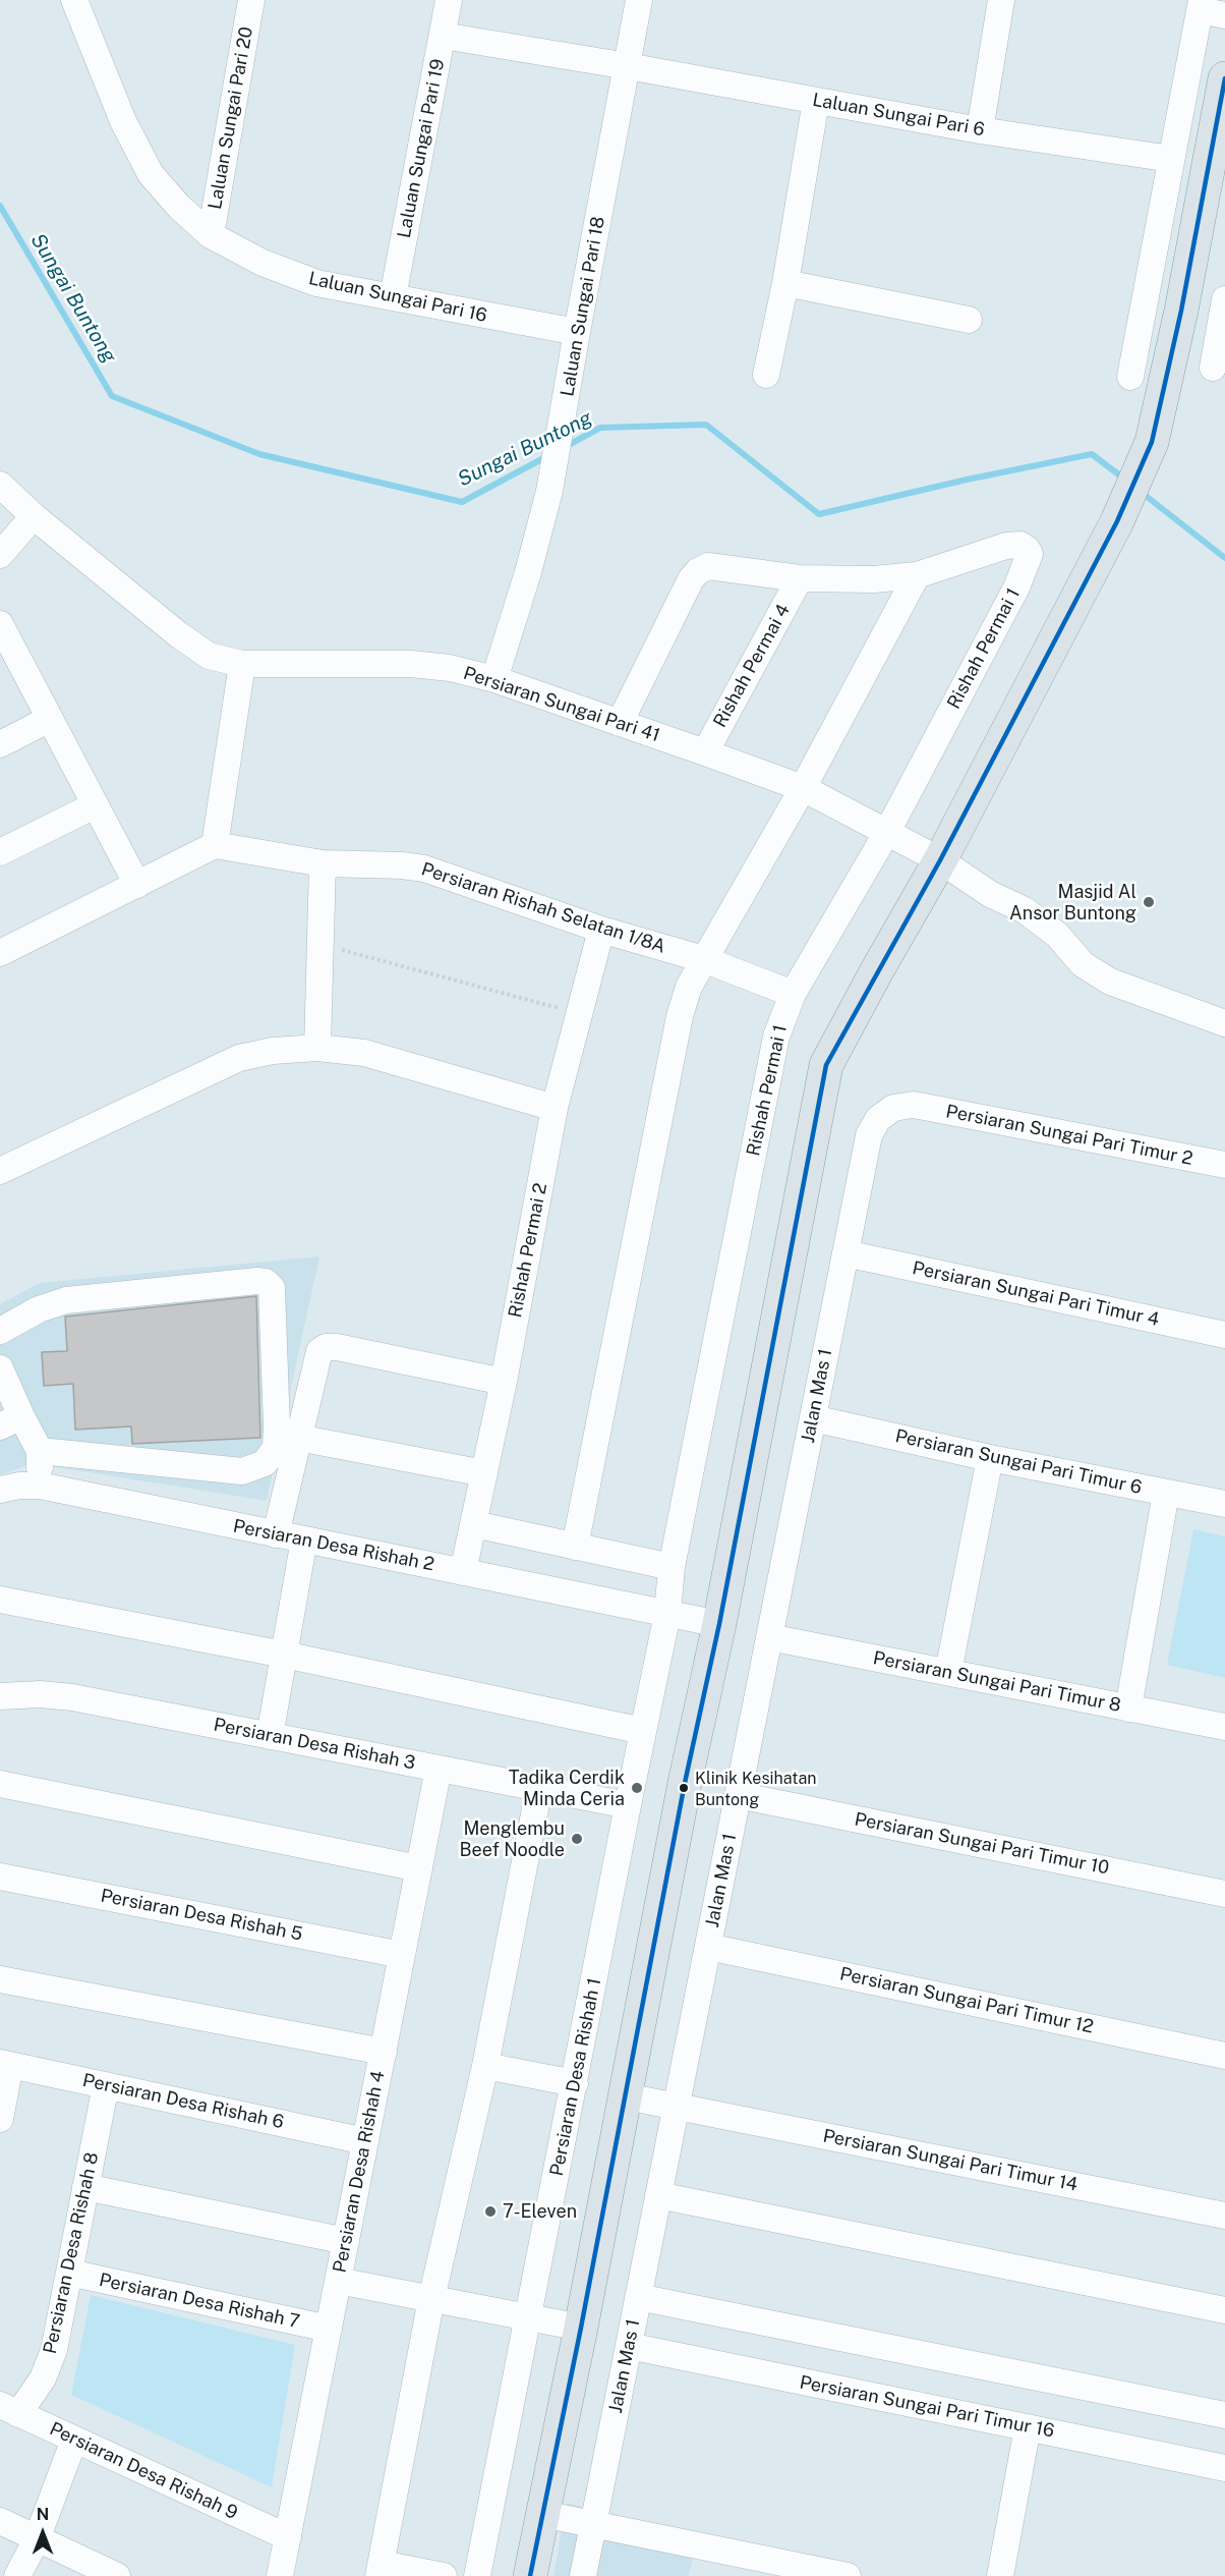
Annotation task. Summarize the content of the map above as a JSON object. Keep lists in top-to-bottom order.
{
  "streets": {
    "street": [
      "Laluan Sungai Pari 6",
      "Laluan Sungai Pari 20",
      "Laluan Sungai Pari 19",
      "Laluan Sungai Pari 16",
      "Laluan Sungai Pari 18",
      "Rishah Permai 1",
      "Rishah Permai 4",
      "Persiaran Sungai Pari 41",
      "Persiaran Rishah Selatan 1/8A",
      "Persiaran Sungai Pari Timur 2",
      "Rishah Permai 2",
      "Persiaran Sungai Pari Timur 4",
      "Jalan Mas 1",
      "Persiaran Sungai Pari Timur 6",
      "Persiaran Desa Rishah 2",
      "Persiaran Sungai Pari Timur 8",
      "Persiaran Desa Rishah 3",
      "Persiaran Sungai Pari Timur 10",
      "Persiaran Desa Rishah 5",
      "Persiaran Sungai Pari Timur 12",
      "Persiaran Desa Rishah 1",
      "Persiaran Desa Rishah 6",
      "Persiaran Sungai Pari Timur 14",
      "Persiaran Desa Rishah 4",
      "Persiaran Desa Rishah 8",
      "Persiaran Desa Rishah 7",
      "Persiaran Sungai Pari Timur 16",
      "Persiaran Desa Rishah 9"
    ]
  },
  "crossings": [
    ["Laluan Sungai Pari 6", "Laluan Sungai Pari 19"],
    ["Laluan Sungai Pari 6", "Laluan Sungai Pari 18"],
    ["Laluan Sungai Pari 20", "Laluan Sungai Pari 16"],
    ["Laluan Sungai Pari 19", "Laluan Sungai Pari 16"],
    ["Laluan Sungai Pari 16", "Laluan Sungai Pari 18"],
    ["Laluan Sungai Pari 18", "Persiaran Sungai Pari 41"],
    ["Rishah Permai 1", "Persiaran Sungai Pari 41"],
    ["Rishah Permai 1", "Persiaran Rishah Selatan 1/8A"],
    ["Rishah Permai 1", "Persiaran Desa Rishah 2"],
    ["Rishah Permai 1", "Persiaran Desa Rishah 1"],
    ["Rishah Permai 4", "Persiaran Sungai Pari 41"],
    ["Persiaran Rishah Selatan 1/8A", "Rishah Permai 2"],
    ["Persiaran Sungai Pari Timur 2", "Jalan Mas 1"],
    ["Rishah Permai 2", "Persiaran Desa Rishah 2"],
    ["Persiaran Sungai Pari Timur 4", "Jalan Mas 1"],
    ["Jalan Mas 1", "Persiaran Sungai Pari Timur 6"],
    ["Jalan Mas 1", "Persiaran Sungai Pari Timur 8"],
    ["Jalan Mas 1", "Persiaran Sungai Pari Timur 10"],
    ["Jalan Mas 1", "Persiaran Sungai Pari Timur 12"],
    ["Jalan Mas 1", "Persiaran Sungai Pari Timur 14"],
    ["Jalan Mas 1", "Persiaran Sungai Pari Timur 16"],
    ["Persiaran Desa Rishah 2", "Persiaran Desa Rishah 1"],
    ["Persiaran Desa Rishah 3", "Persiaran Desa Rishah 1"],
    ["Persiaran Desa Rishah 3", "Persiaran Desa Rishah 4"],
    ["Persiaran Desa Rishah 5", "Persiaran Desa Rishah 4"],
    ["Persiaran Desa Rishah 6", "Persiaran Desa Rishah 4"],
    ["Persiaran Desa Rishah 6", "Persiaran Desa Rishah 8"],
    ["Persiaran Desa Rishah 4", "Persiaran Desa Rishah 7"],
    ["Persiaran Desa Rishah 4", "Persiaran Desa Rishah 9"],
    ["Persiaran Desa Rishah 8", "Persiaran Desa Rishah 7"],
    ["Persiaran Desa Rishah 8", "Persiaran Desa Rishah 9"]
  ],
  "water": ["Sungai Buntong"],
  "places": [
    "Masjid Al Ansor Buntong",
    "Tadika Cerdik Minda Ceria",
    "Klinik Kesihatan Buntong",
    "Menglembu Beef Noodle",
    "7-Eleven"
  ],
  "north": "top"
}
